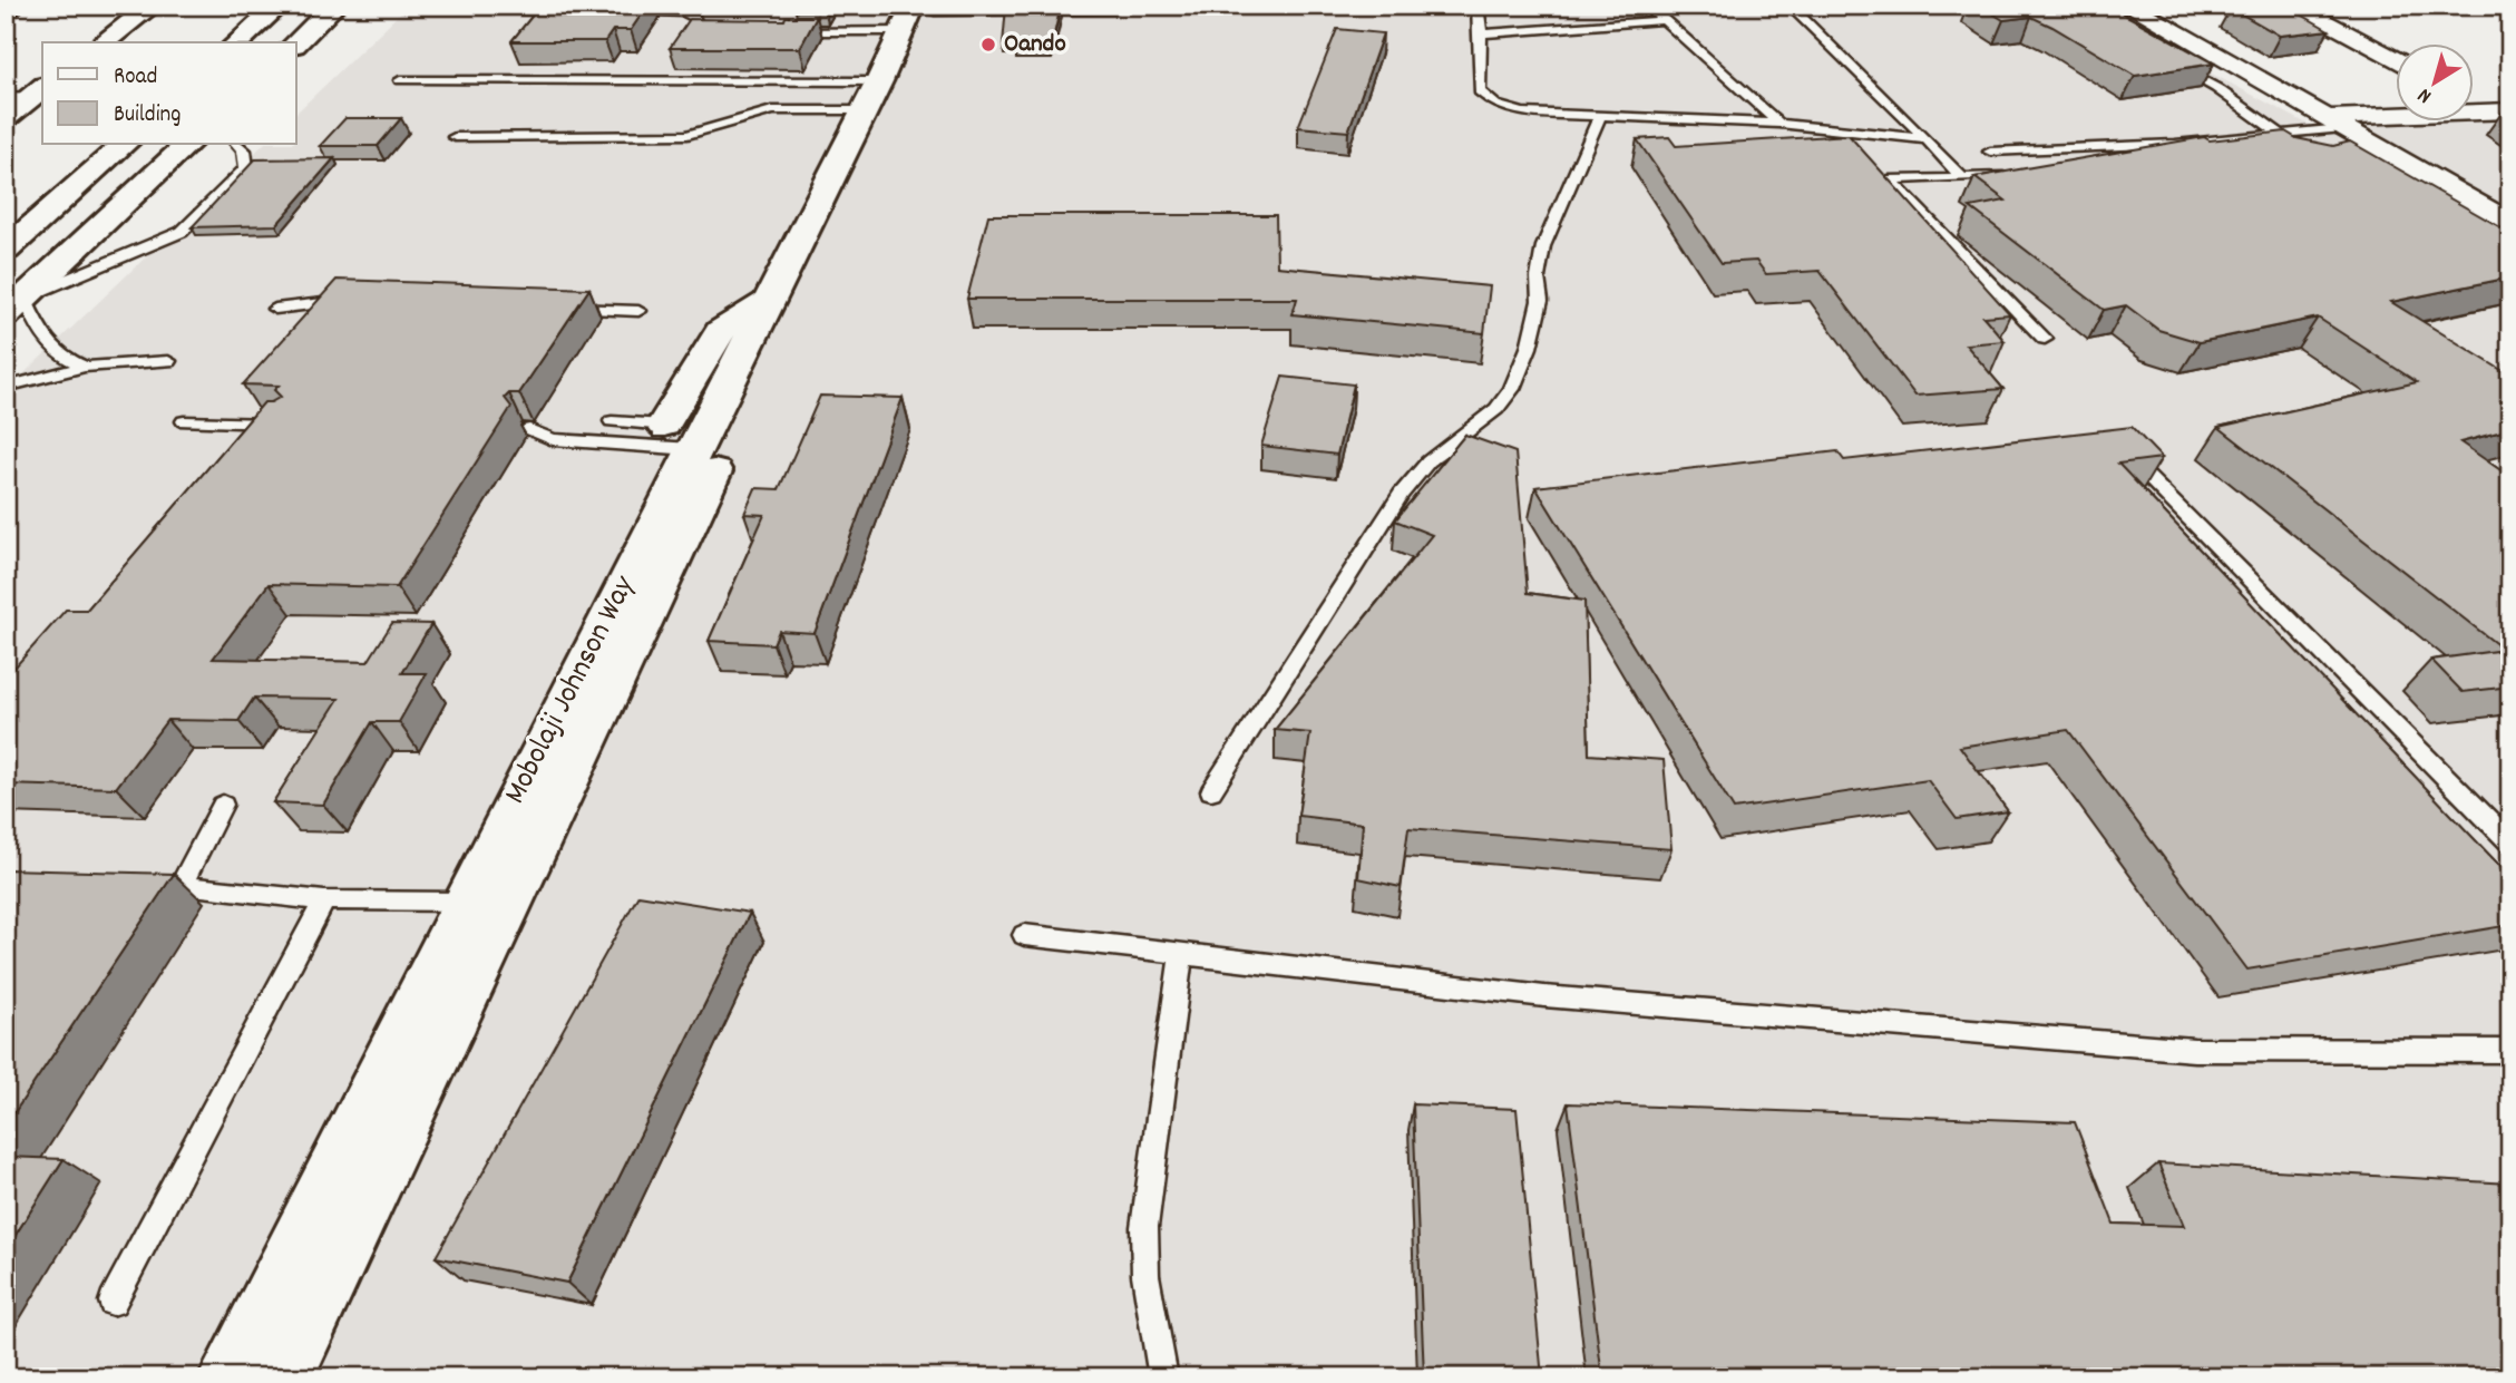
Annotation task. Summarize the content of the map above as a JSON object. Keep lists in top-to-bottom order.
{
  "streets": {
    "main road": ["Mobolaji Johnson Way"]
  },
  "places": ["Oando"],
  "legend": ["Road", "Building"],
  "north": "bottom left"
}
